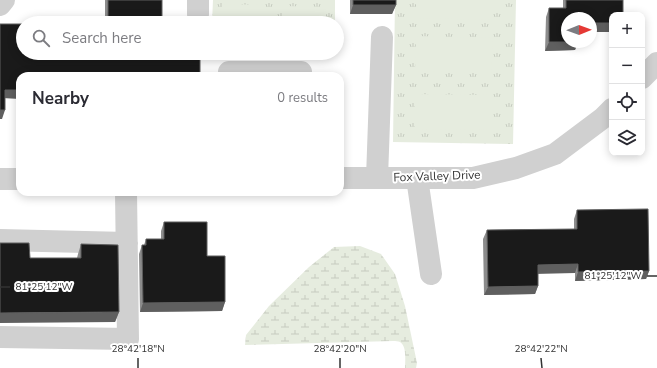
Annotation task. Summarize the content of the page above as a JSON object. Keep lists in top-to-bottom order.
{
  "streets": {
    "street": ["Fox Valley Drive"]
  },
  "north": "right",
  "page": {
    "map_buttons": ["+", "−"],
    "search": "Search here",
    "heading": ["Nearby", "0 results"]
  },
  "coordinates": [
    "81°25'12\"W",
    "28°42'18\"N",
    "28°42'20\"N",
    "28°42'22\"N"
  ]
}
